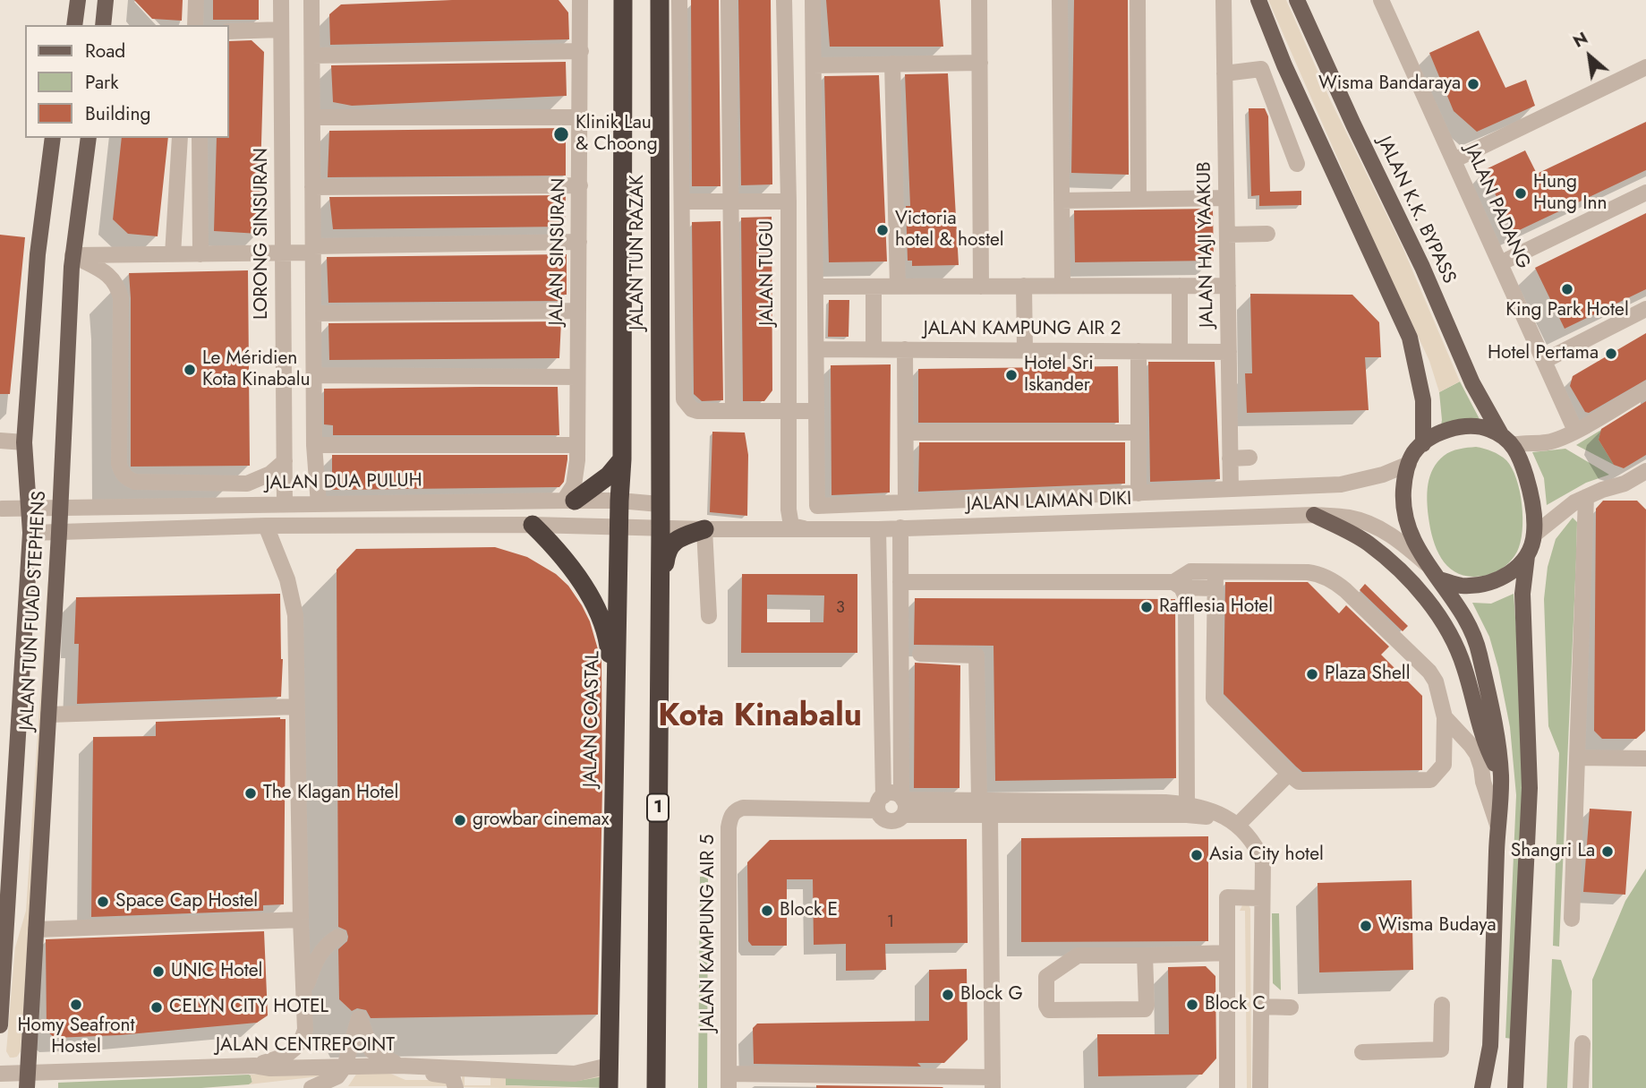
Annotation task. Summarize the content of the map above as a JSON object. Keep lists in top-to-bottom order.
{
  "streets": {
    "highway": ["JALAN TUN RAZAK", "JALAN COASTAL", "1"],
    "main road": ["JALAN K.K. BYPASS", "JALAN TUN FUAD STEPHENS"],
    "street": [
      "JALAN PADANG",
      "LORONG SINSURAN",
      "JALAN HAJI YAAKUB",
      "JALAN SINSURAN",
      "JALAN TUGU",
      "JALAN KAMPUNG AIR 2",
      "JALAN DUA PULUH",
      "JALAN LAIMAN DIKI",
      "JALAN KAMPUNG AIR 5",
      "JALAN CENTREPOINT"
    ]
  },
  "crossings": [
    ["JALAN K.K. BYPASS", "JALAN LAIMAN DIKI"],
    ["LORONG SINSURAN", "JALAN DUA PULUH"],
    ["JALAN HAJI YAAKUB", "JALAN KAMPUNG AIR 2"],
    ["JALAN HAJI YAAKUB", "JALAN LAIMAN DIKI"],
    ["JALAN SINSURAN", "JALAN DUA PULUH"],
    ["JALAN TUN RAZAK", "JALAN DUA PULUH"],
    ["JALAN TUN RAZAK", "JALAN COASTAL"],
    ["JALAN TUGU", "JALAN LAIMAN DIKI"],
    ["JALAN DUA PULUH", "JALAN TUN FUAD STEPHENS"],
    ["JALAN DUA PULUH", "JALAN COASTAL"],
    ["JALAN LAIMAN DIKI", "1"],
    ["JALAN TUN FUAD STEPHENS", "JALAN CENTREPOINT"],
    ["JALAN COASTAL", "JALAN CENTREPOINT"]
  ],
  "districts": ["Kota Kinabalu"],
  "places": [
    "Wisma Bandaraya",
    "Klinik Lau & Choong",
    "Hung Hung Inn",
    "Victoria hotel & hostel",
    "King Park Hotel",
    "Hotel Pertama",
    "Le Méridien Kota Kinabalu",
    "Hotel Sri Iskander",
    "Rafflesia Hotel",
    "Plaza Shell",
    "The Klagan Hotel",
    "growbar cinemax",
    "Shangri La",
    "Asia City hotel",
    "Space Cap Hostel",
    "Block E",
    "Wisma Budaya",
    "UNIC Hotel",
    "Block G",
    "Homy Seafront Hostel",
    "Block C",
    "CELYN CITY HOTEL"
  ],
  "house_numbers": ["3", "1"],
  "legend": ["Road", "Park", "Building"],
  "north": "top left"
}
